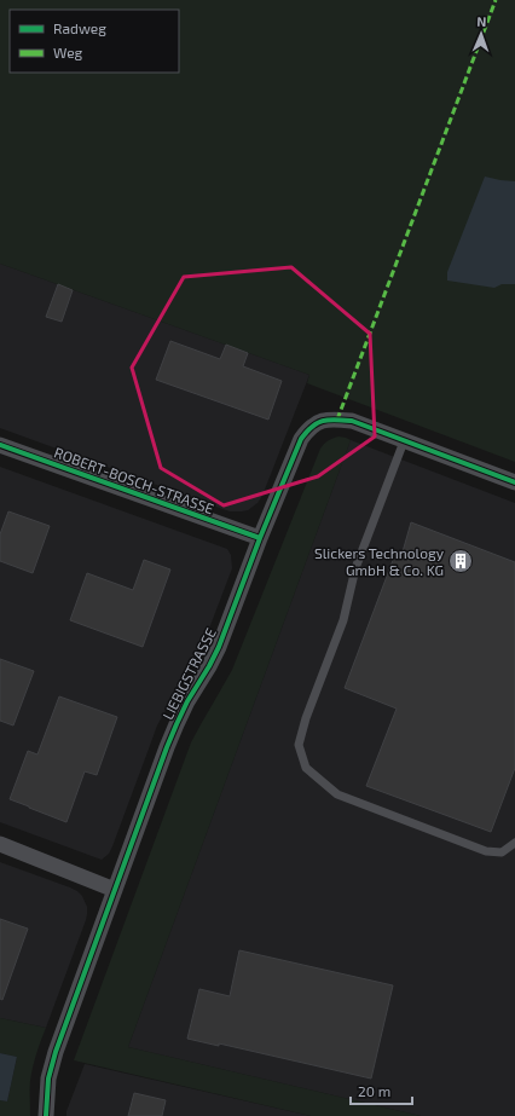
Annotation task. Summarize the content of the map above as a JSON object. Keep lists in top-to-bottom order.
{
  "streets": {
    "street": ["ROBERT-BOSCH-STRASSE", "LIEBIGSTRASSE"]
  },
  "crossings": [
    ["ROBERT-BOSCH-STRASSE", "LIEBIGSTRASSE"]
  ],
  "places": {
    "building": ["Slickers Technology GmbH & Co. KG"]
  },
  "legend": ["Radweg", "Weg"],
  "scale_bar": "20 m",
  "north": "top"
}
